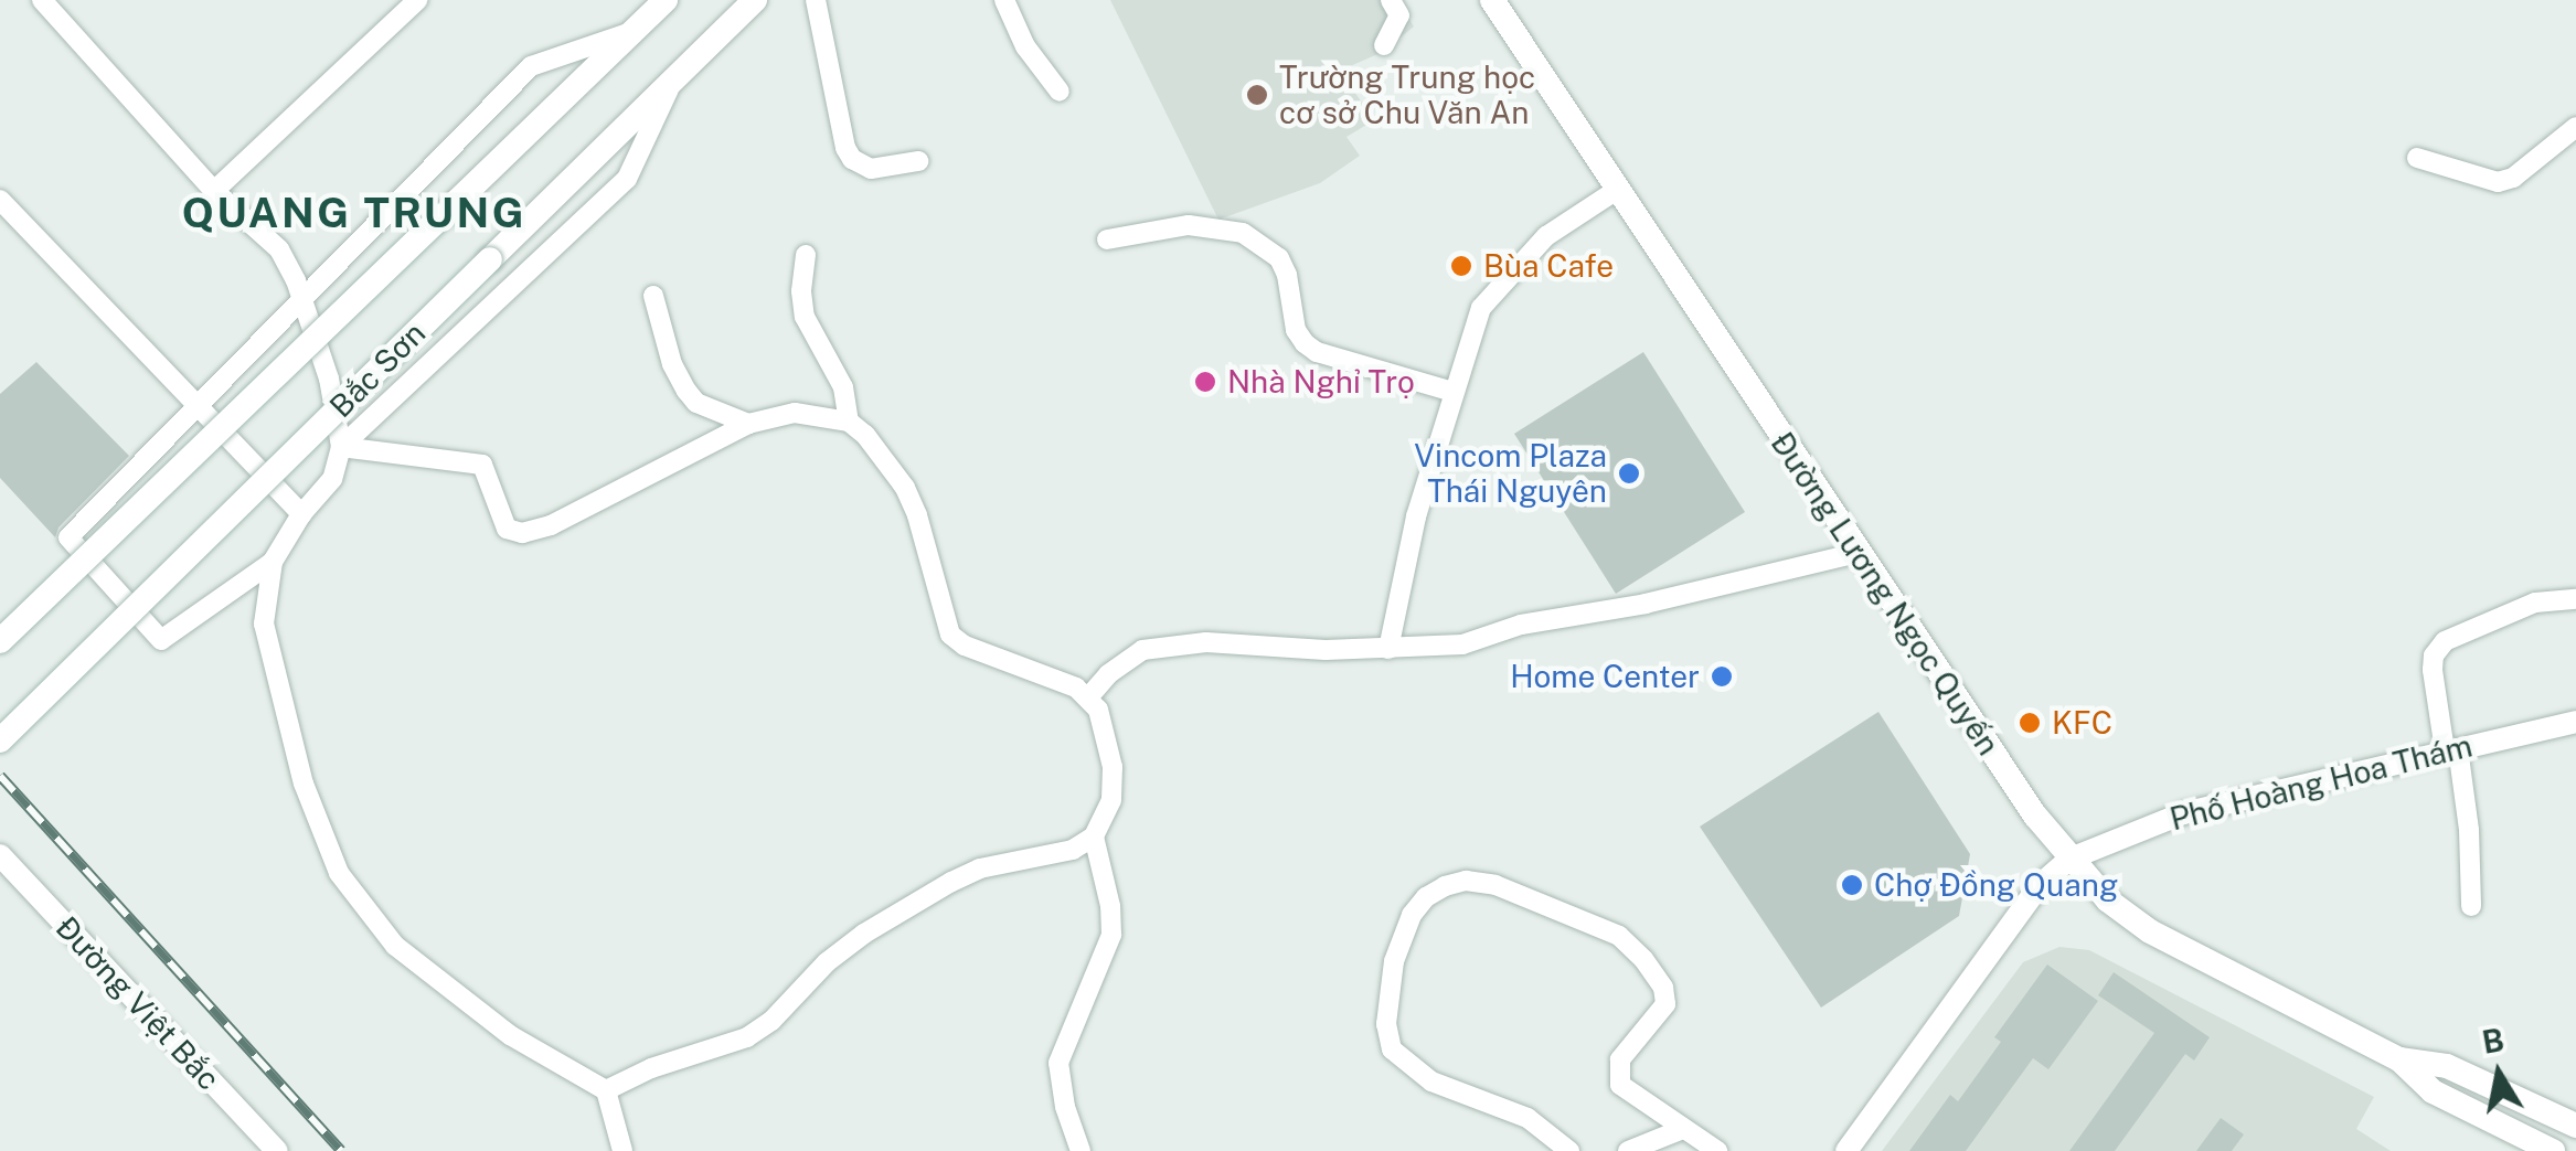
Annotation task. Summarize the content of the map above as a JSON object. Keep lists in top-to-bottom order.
{
  "streets": {
    "main road": ["Bắc Sơn", "Đường Lương Ngọc Quyến"],
    "street": ["Phố Hoàng Hoa Thám", "Đường Việt Bắc"]
  },
  "crossings": [
    ["Đường Lương Ngọc Quyến", "Phố Hoàng Hoa Thám"]
  ],
  "districts": ["QUANG TRUNG"],
  "places": [
    "Trường Trung học cơ sở Chu Văn An",
    "Bùa Cafe",
    "Nhà Nghỉ Trọ",
    "Vincom Plaza Thái Nguyên",
    "Home Center",
    "KFC",
    "Chợ Đồng Quang"
  ],
  "north": "top"
}
